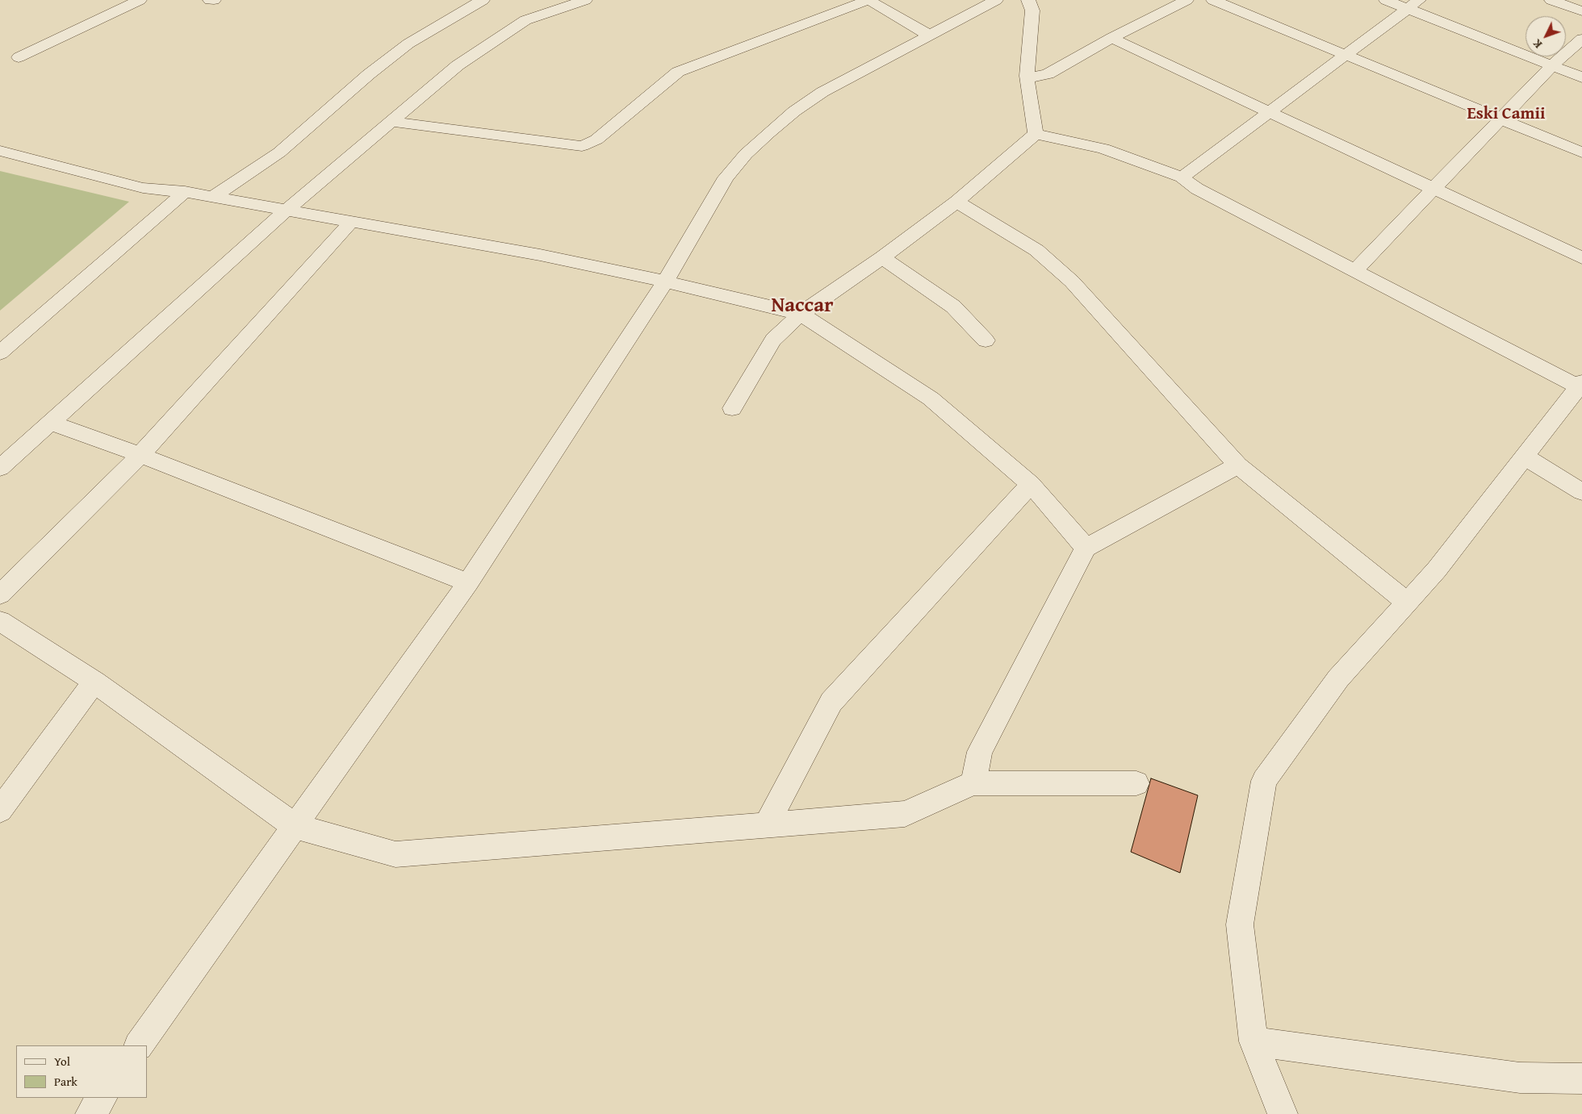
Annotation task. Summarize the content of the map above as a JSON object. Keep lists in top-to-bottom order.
{
  "districts": ["Eski Camii", "Naccar"],
  "legend": ["Yol", "Park"],
  "north": "bottom left"
}
